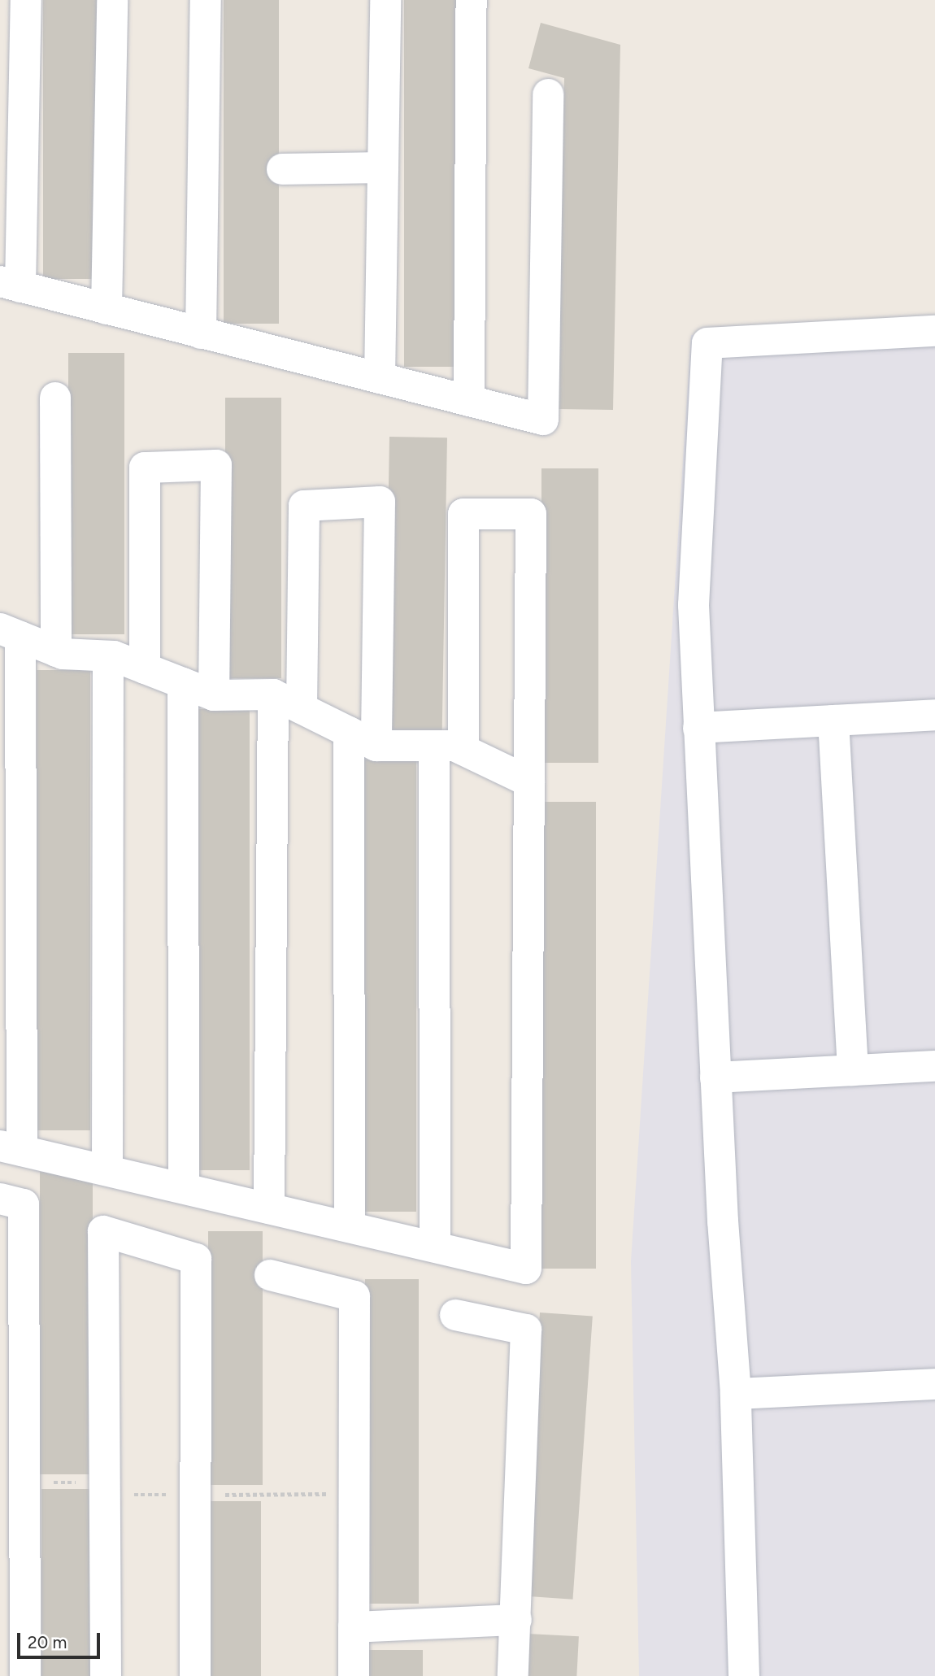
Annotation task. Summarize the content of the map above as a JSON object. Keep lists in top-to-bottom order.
{
  "scale_bar": "20 m"
}
